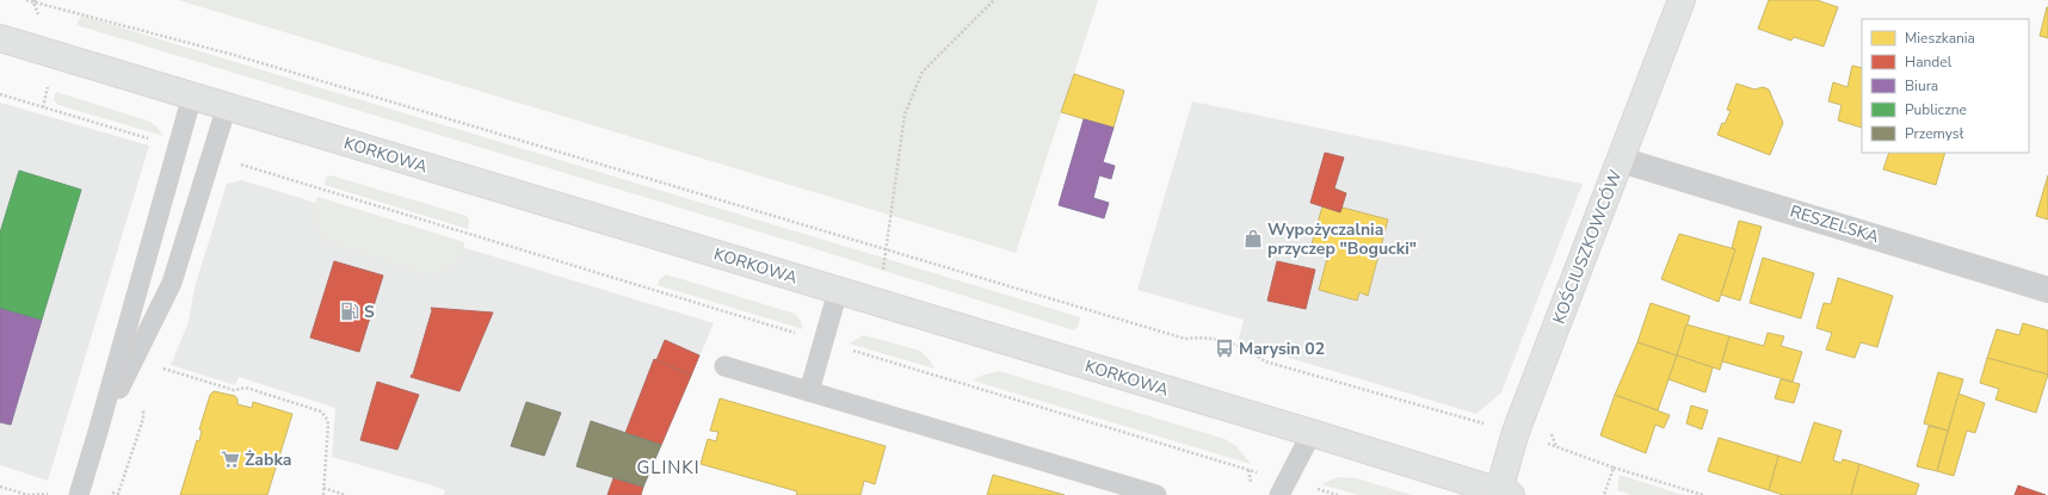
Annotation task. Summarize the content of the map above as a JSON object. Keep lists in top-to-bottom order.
{
  "streets": {
    "street": ["KORKOWA", "RESZELSKA", "KOŚCIUSZKOWCÓW"]
  },
  "crossings": [
    ["KORKOWA", "KOŚCIUSZKOWCÓW"],
    ["RESZELSKA", "KOŚCIUSZKOWCÓW"]
  ],
  "districts": ["GLINKI"],
  "places": {
    "shop": ["Wypożyczalnia przyczep \"Bogucki\""],
    "fuel station": ["S"],
    "bus stop": ["Marysin 02"],
    "supermarket": ["Żabka"]
  },
  "legend": [
    "Mieszkania",
    "Handel",
    "Biura",
    "Publiczne",
    "Przemysł"
  ]
}
